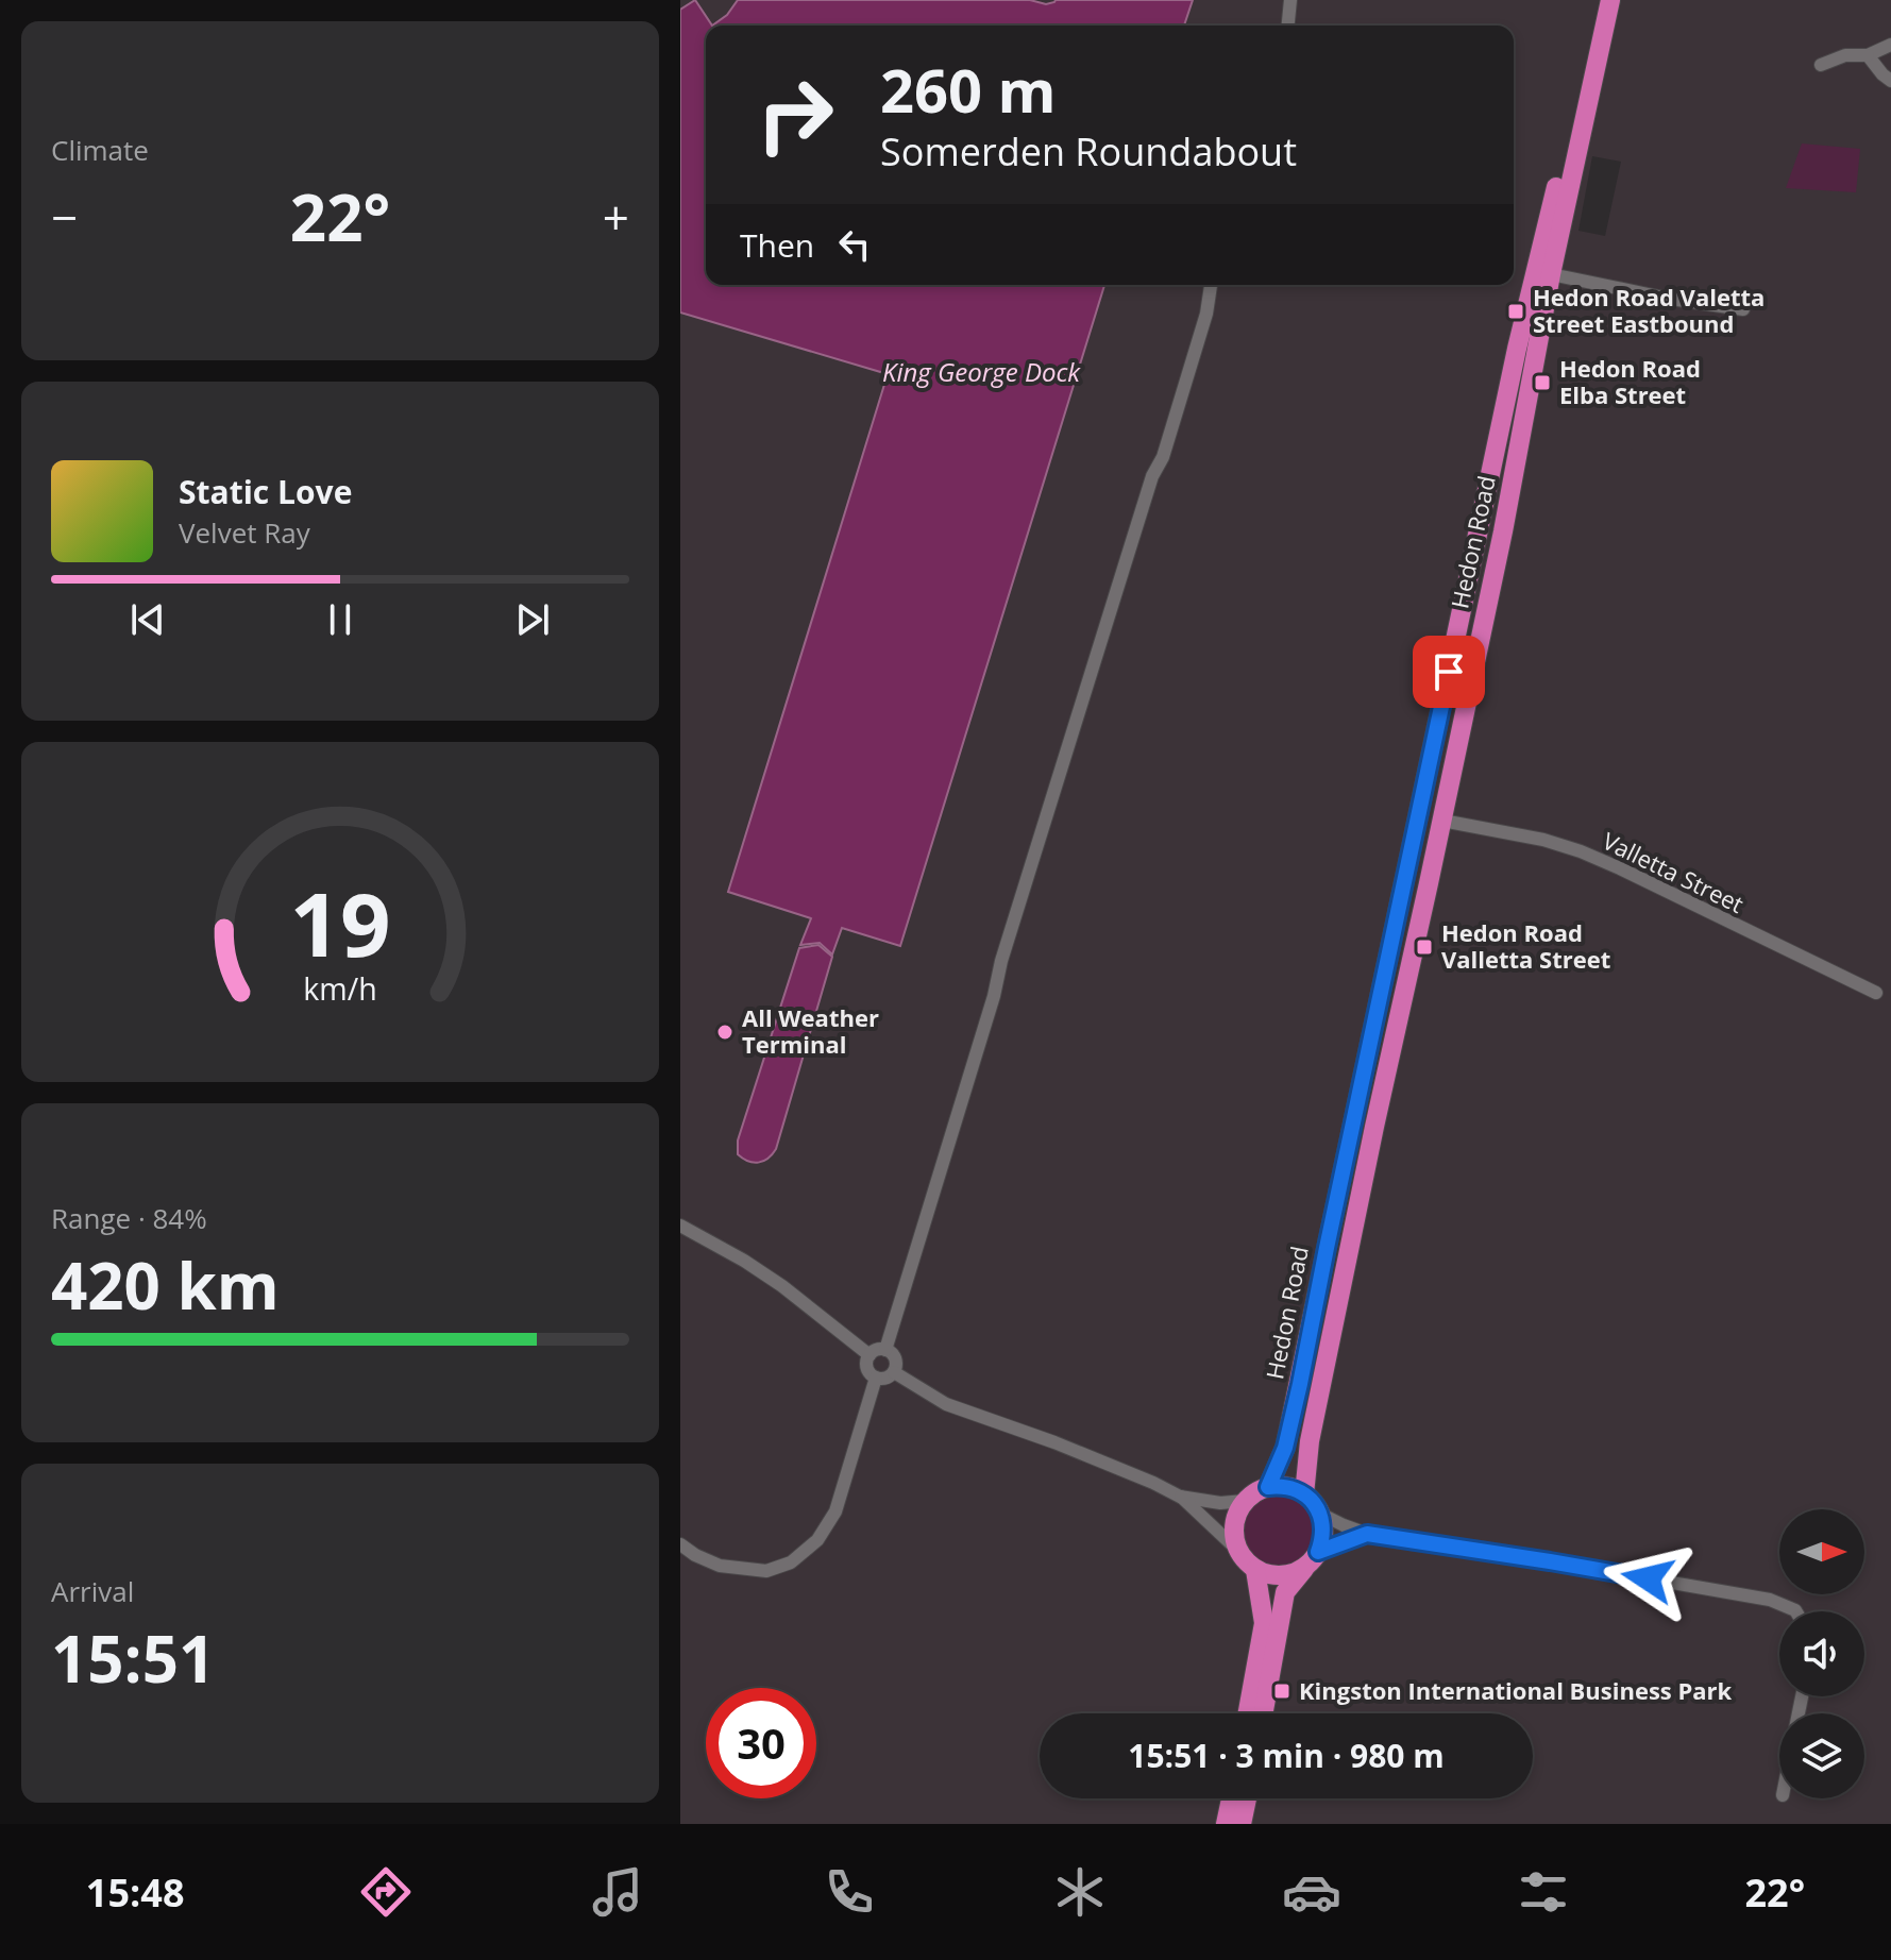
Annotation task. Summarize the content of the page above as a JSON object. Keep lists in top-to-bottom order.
{
  "streets": {
    "highway": ["Hedon Road"],
    "street": ["Valletta Street"]
  },
  "crossings": [
    ["Hedon Road", "Valletta Street"]
  ],
  "water": ["King George Dock"],
  "places": {
    "transit": [
      "Hedon Road Valetta Street Eastbound",
      "Hedon Road Elba Street",
      "Hedon Road Valletta Street",
      "Kingston International Business Park"
    ],
    "other": ["All Weather Terminal"]
  },
  "north": "right",
  "page": {
    "tile": [
      "Climate",
      ["Range · 84%", "420 km"],
      ["Arrival", "15:51"]
    ],
    "turn": ["260 m", "Somerden Roundabout"],
    "heat": ["−", "22°", "+"],
    "then": "Then",
    "song": ["Static Love", "Velvet Ray"],
    "limit": "30",
    "trip": "15:51 · 3 min · 980 m",
    "tabs": ["15:48", "22°"],
    "gauge": ["19", "km/h"]
  }
}
